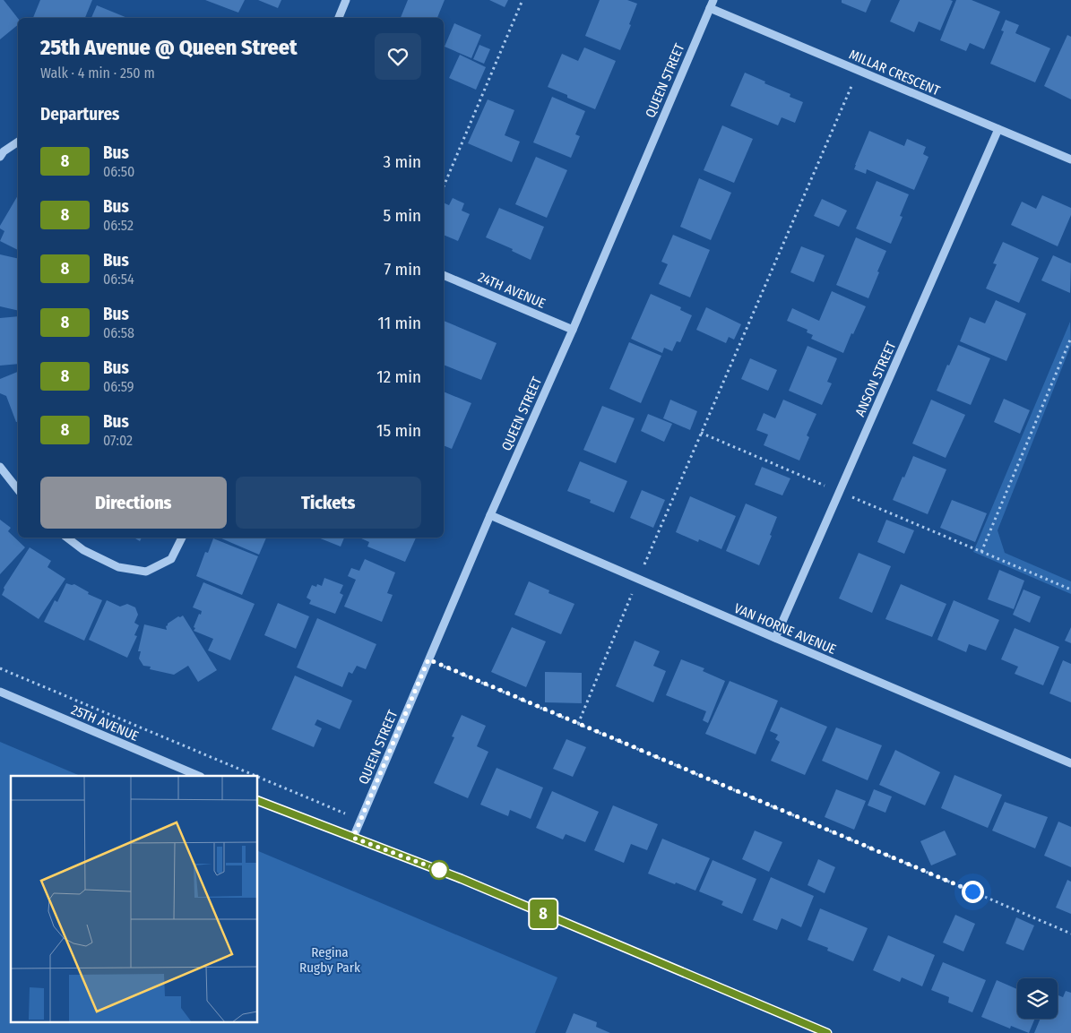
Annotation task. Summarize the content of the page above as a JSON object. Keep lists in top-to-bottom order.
{
  "streets": {
    "street": [
      "MILLAR CRESCENT",
      "QUEEN STREET",
      "24TH AVENUE",
      "ANSON STREET",
      "VAN HORNE AVENUE",
      "25TH AVENUE"
    ]
  },
  "crossings": [
    ["MILLAR CRESCENT", "QUEEN STREET"],
    ["MILLAR CRESCENT", "ANSON STREET"],
    ["QUEEN STREET", "24TH AVENUE"],
    ["QUEEN STREET", "VAN HORNE AVENUE"],
    ["ANSON STREET", "VAN HORNE AVENUE"]
  ],
  "parks": ["Regina Rugby Park"],
  "lines": ["bus line 8"],
  "page": {
    "on_map": "8",
    "heading": [
      ["25th Avenue @ Queen Street", "Walk · 4 min · 250 m"],
      "Departures"
    ],
    "list": [
      {
        "mark": "8",
        "name": "Bus",
        "note": "06:50",
        "value": "3 min"
      },
      {
        "mark": "8",
        "name": "Bus",
        "note": "06:52",
        "value": "5 min"
      },
      {
        "mark": "8",
        "name": "Bus",
        "note": "06:54",
        "value": "7 min"
      },
      {
        "mark": "8",
        "name": "Bus",
        "note": "06:58",
        "value": "11 min"
      },
      {
        "mark": "8",
        "name": "Bus",
        "note": "06:59",
        "value": "12 min"
      },
      {
        "mark": "8",
        "name": "Bus",
        "note": "07:02",
        "value": "15 min"
      }
    ],
    "buttons": ["Directions", "Tickets"]
  }
}
